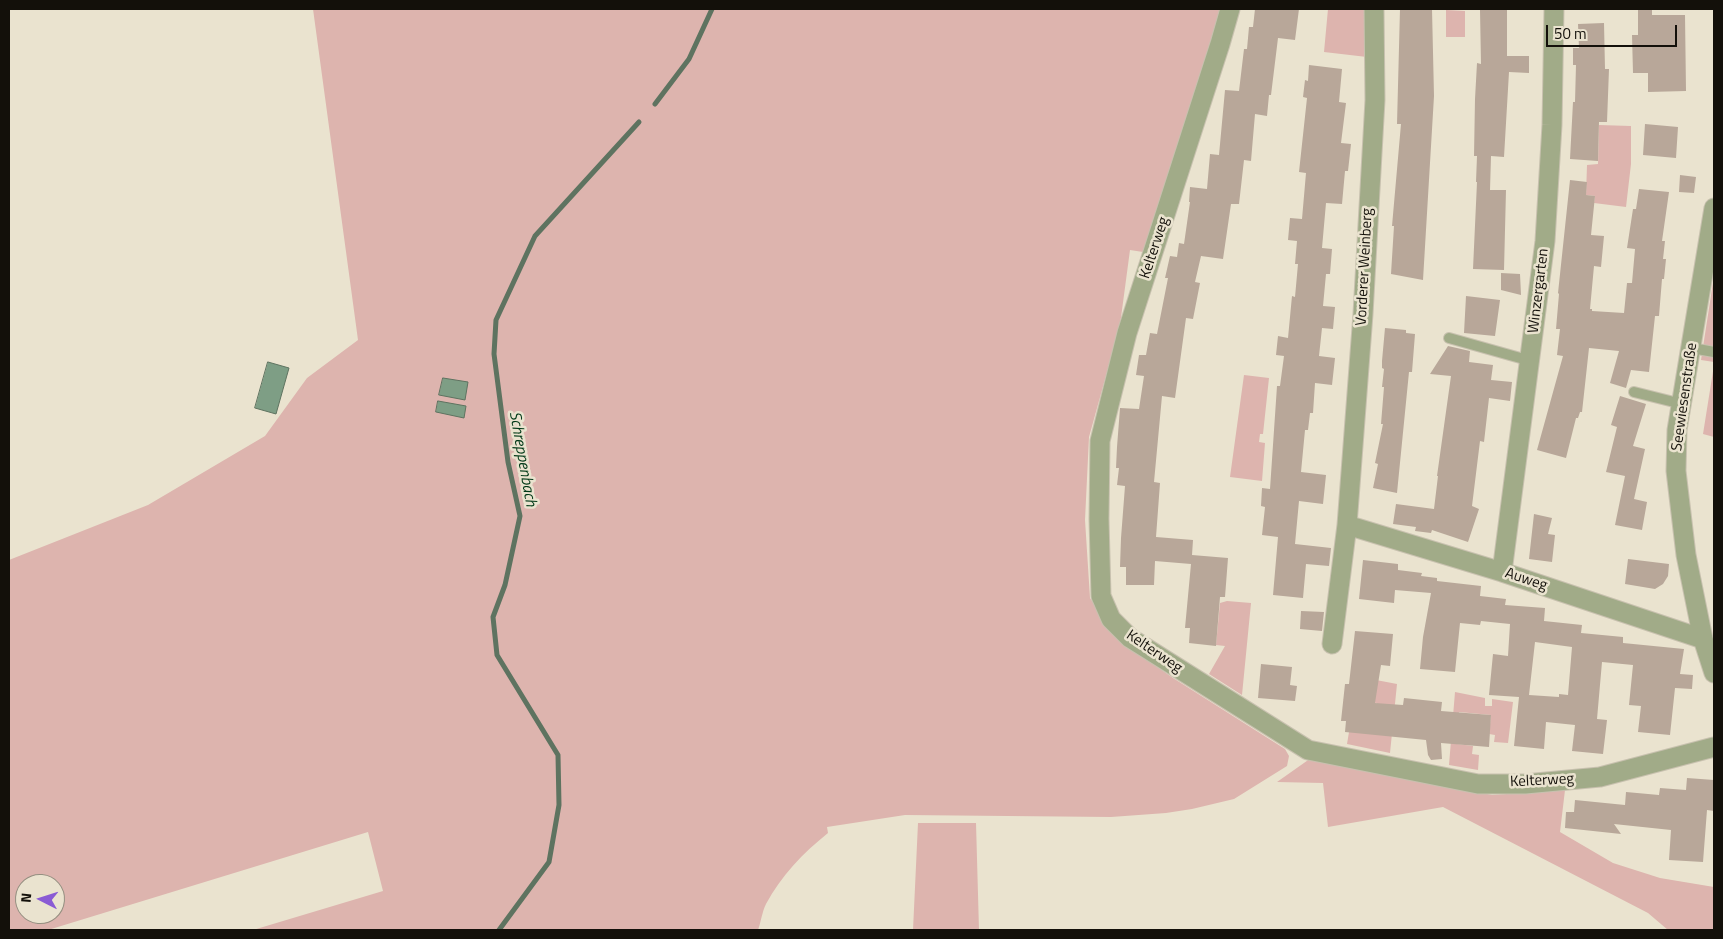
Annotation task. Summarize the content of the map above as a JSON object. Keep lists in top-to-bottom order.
{
  "streets": {
    "street": [
      "Kelterweg",
      "Vorderer Weinberg",
      "Winzergarten",
      "Seewiesenstraße",
      "Auweg"
    ]
  },
  "crossings": [
    ["Vorderer Weinberg", "Auweg"],
    ["Winzergarten", "Auweg"],
    ["Seewiesenstraße", "Auweg"]
  ],
  "water": ["Schreppenbach"],
  "scale_bar": "50 m",
  "north": "left"
}
